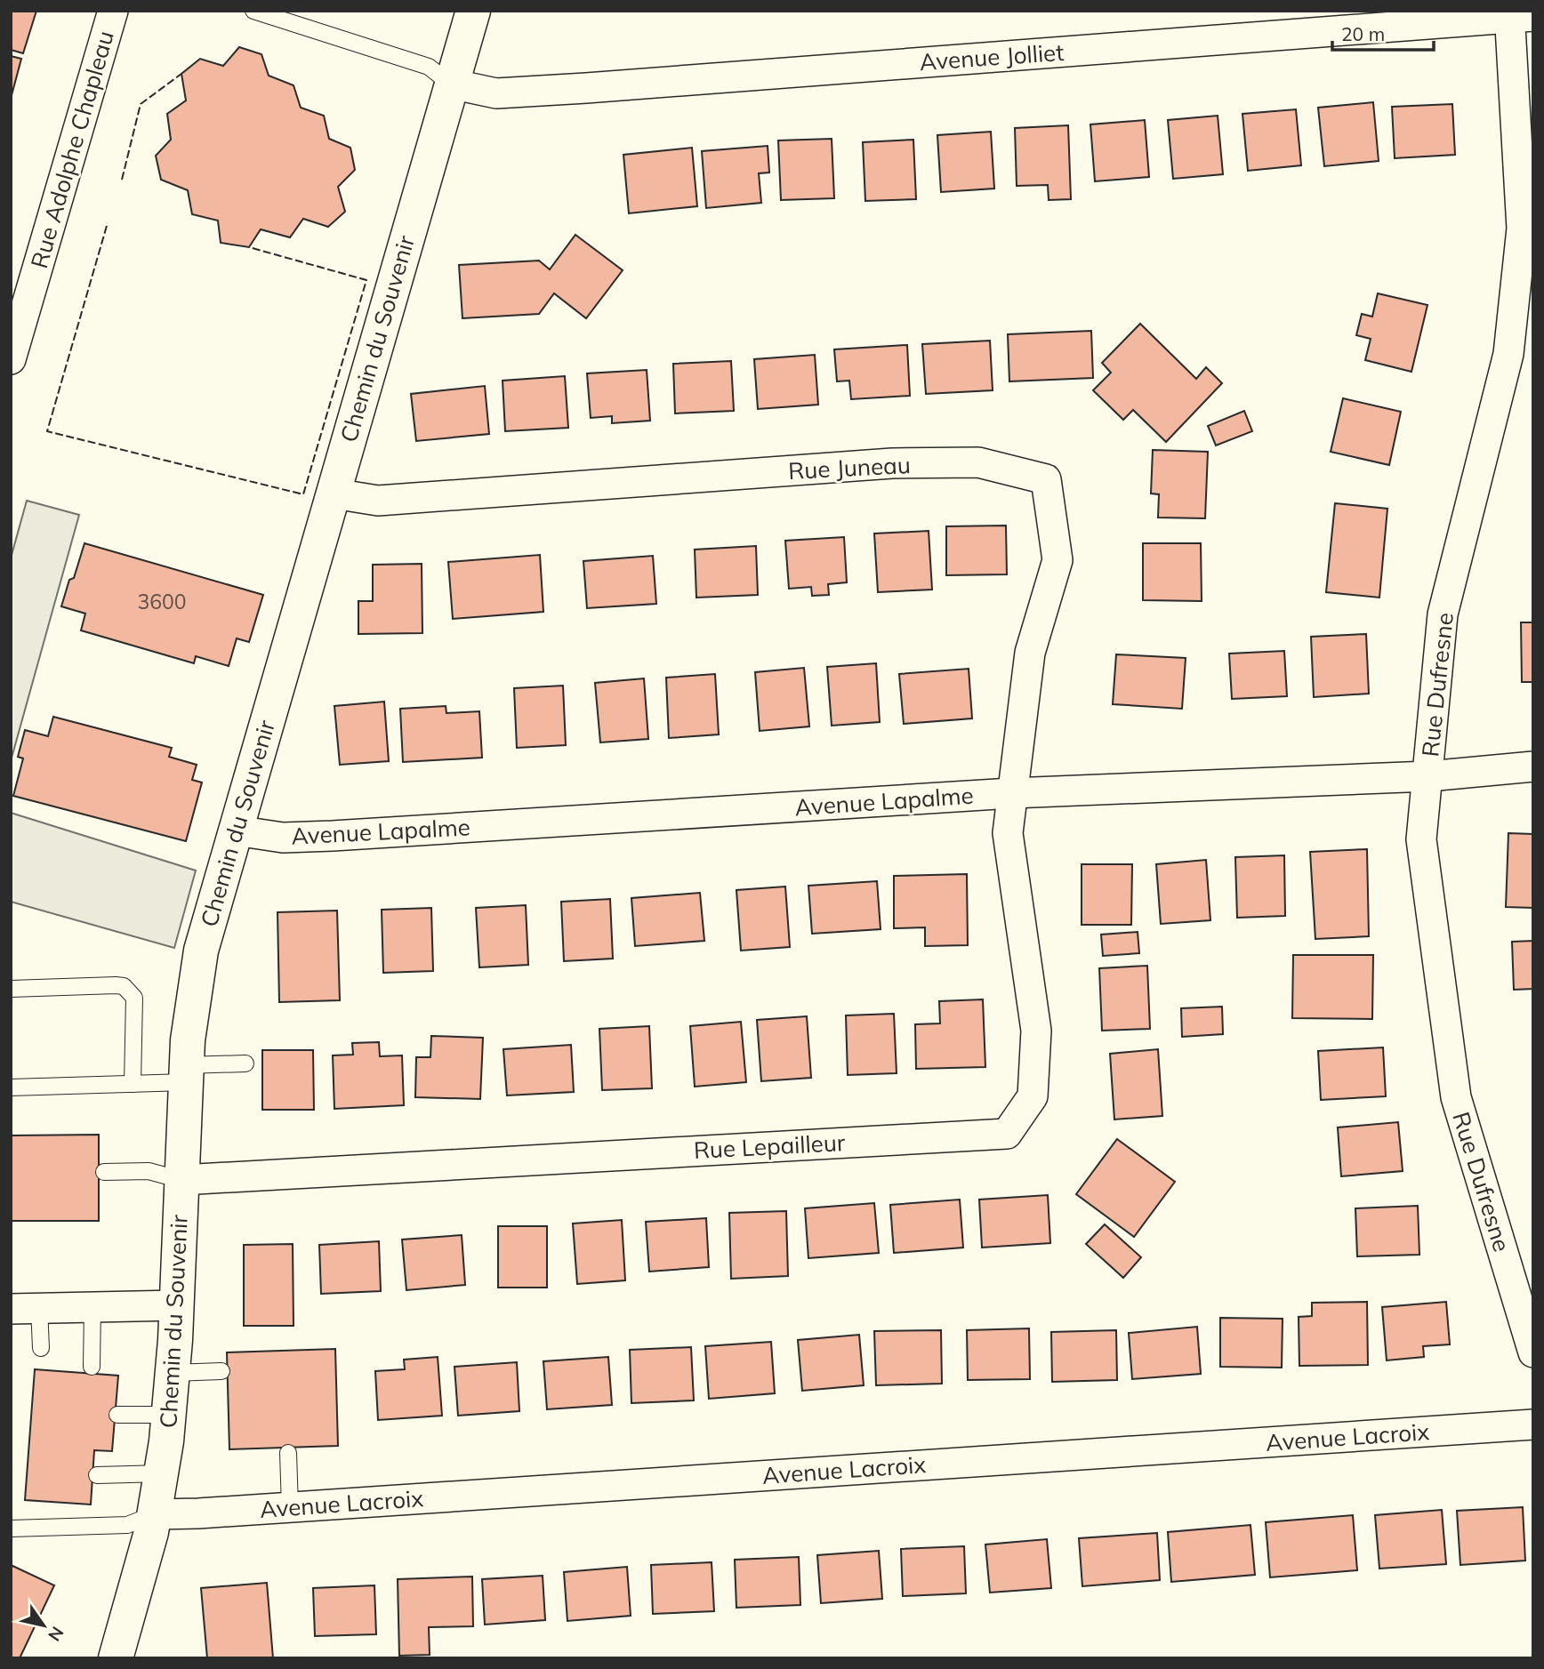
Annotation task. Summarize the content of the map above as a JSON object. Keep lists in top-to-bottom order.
{
  "streets": {
    "street": [
      "Avenue Jolliet",
      "Rue Adolphe Chapleau",
      "Chemin du Souvenir",
      "Rue Juneau",
      "Rue Dufresne",
      "Avenue Lapalme",
      "Rue Lepailleur",
      "Avenue Lacroix"
    ]
  },
  "crossings": [
    ["Avenue Jolliet", "Chemin du Souvenir"],
    ["Avenue Jolliet", "Rue Dufresne"],
    ["Chemin du Souvenir", "Rue Juneau"],
    ["Chemin du Souvenir", "Avenue Lapalme"],
    ["Chemin du Souvenir", "Rue Lepailleur"],
    ["Chemin du Souvenir", "Avenue Lacroix"],
    ["Rue Juneau", "Avenue Lapalme"],
    ["Rue Juneau", "Rue Lepailleur"],
    ["Rue Dufresne", "Avenue Lapalme"],
    ["Avenue Lapalme", "Rue Lepailleur"]
  ],
  "house_numbers": ["3600"],
  "scale_bar": "20 m",
  "north": "bottom right"
}
